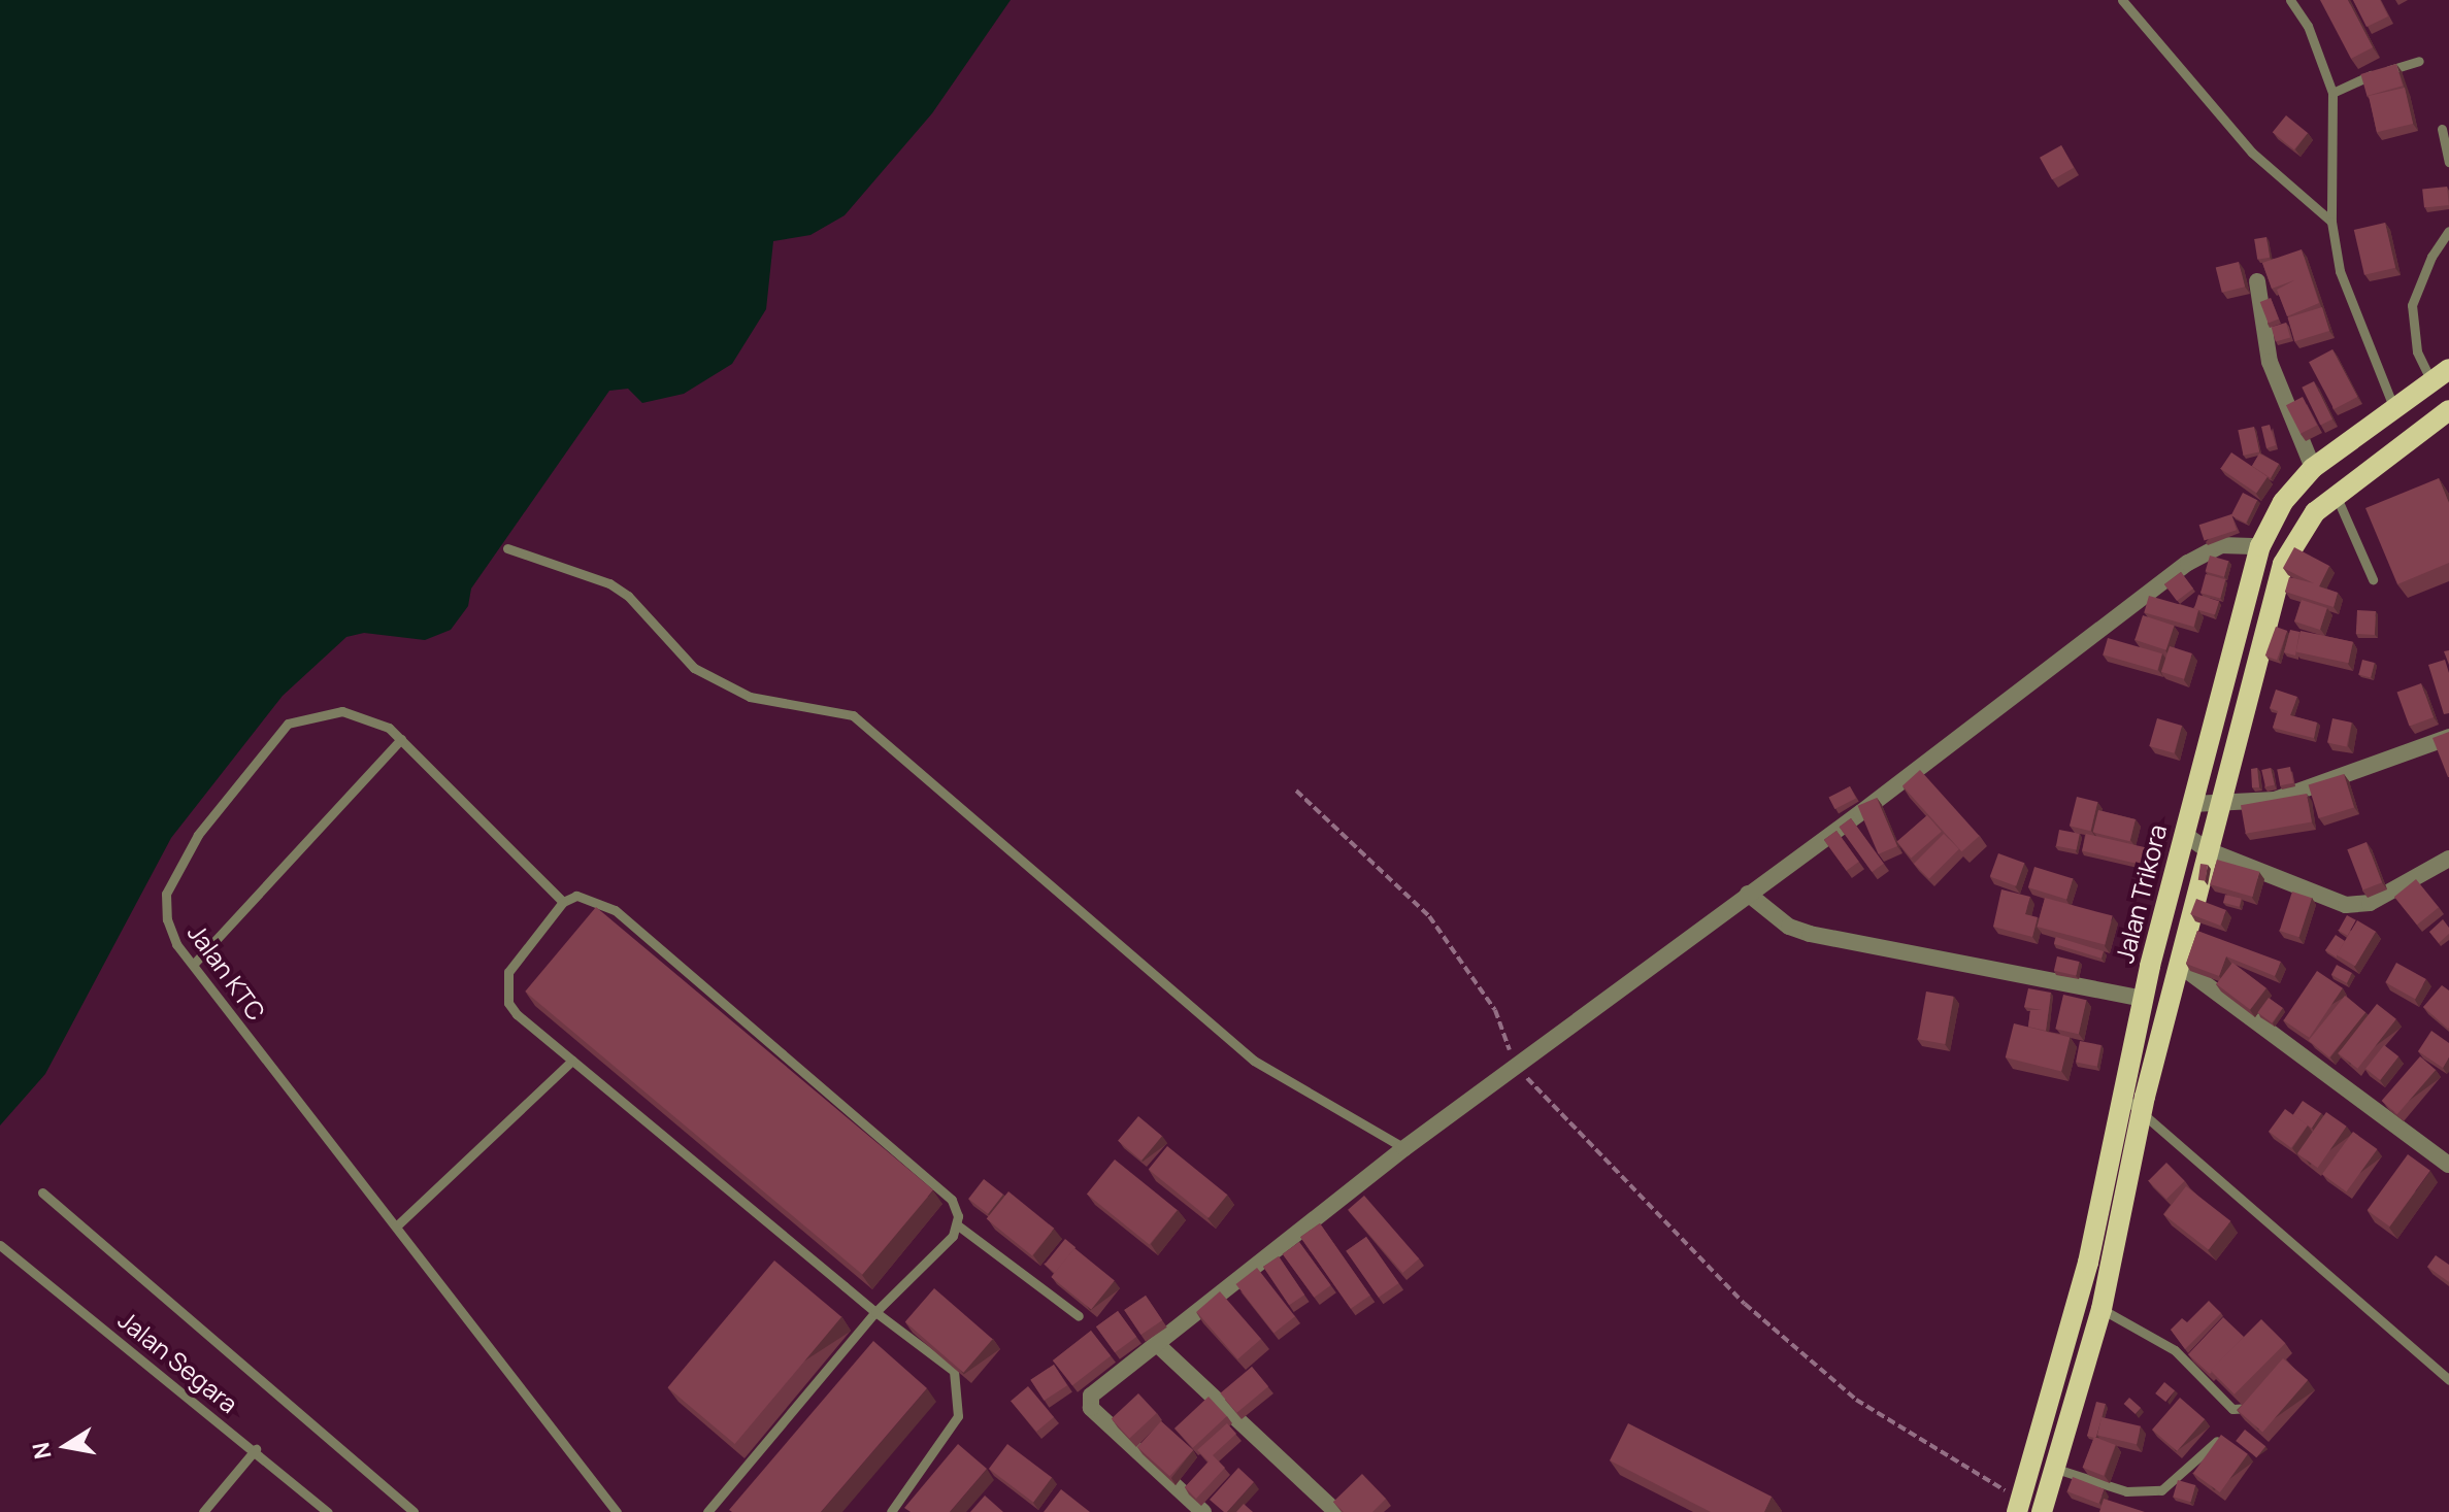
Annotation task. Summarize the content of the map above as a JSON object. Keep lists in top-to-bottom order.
{
  "streets": {
    "main road": ["Jalan Trikora"],
    "lane": ["Jalan KTC", "Jalan Segara"]
  },
  "north": "left"
}
